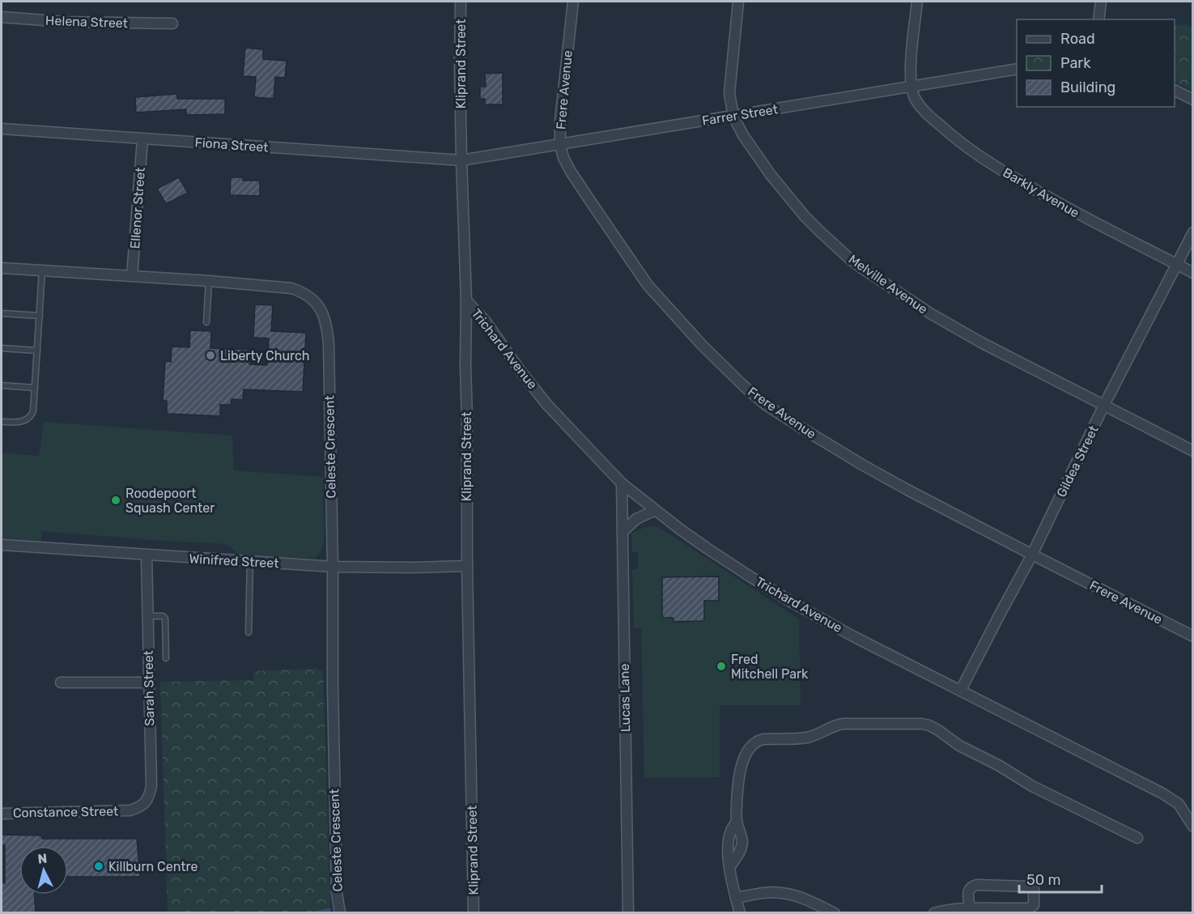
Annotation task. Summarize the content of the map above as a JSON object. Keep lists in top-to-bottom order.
{
  "streets": {
    "street": [
      "Helena Street",
      "Kliprand Street",
      "Frere Avenue",
      "Farrer Street",
      "Fiona Street",
      "Barkly Avenue",
      "Ellenor Street",
      "Melville Avenue",
      "Trichard Avenue",
      "Celeste Crescent",
      "Gildea Street",
      "Winifred Street",
      "Sarah Street",
      "Lucas Lane",
      "Constance Street"
    ]
  },
  "crossings": [
    ["Kliprand Street", "Farrer Street"],
    ["Kliprand Street", "Fiona Street"],
    ["Kliprand Street", "Trichard Avenue"],
    ["Kliprand Street", "Winifred Street"],
    ["Frere Avenue", "Farrer Street"],
    ["Frere Avenue", "Gildea Street"],
    ["Farrer Street", "Fiona Street"],
    ["Farrer Street", "Barkly Avenue"],
    ["Farrer Street", "Melville Avenue"],
    ["Fiona Street", "Ellenor Street"],
    ["Barkly Avenue", "Gildea Street"],
    ["Ellenor Street", "Celeste Crescent"],
    ["Melville Avenue", "Gildea Street"],
    ["Trichard Avenue", "Gildea Street"],
    ["Trichard Avenue", "Lucas Lane"],
    ["Celeste Crescent", "Winifred Street"],
    ["Winifred Street", "Sarah Street"],
    ["Sarah Street", "Constance Street"]
  ],
  "places": [
    "Liberty Church",
    "Roodepoort Squash Center",
    "Fred Mitchell Park",
    "Killburn Centre"
  ],
  "legend": ["Road", "Park", "Building"],
  "scale_bar": "50 m",
  "north": "top"
}
